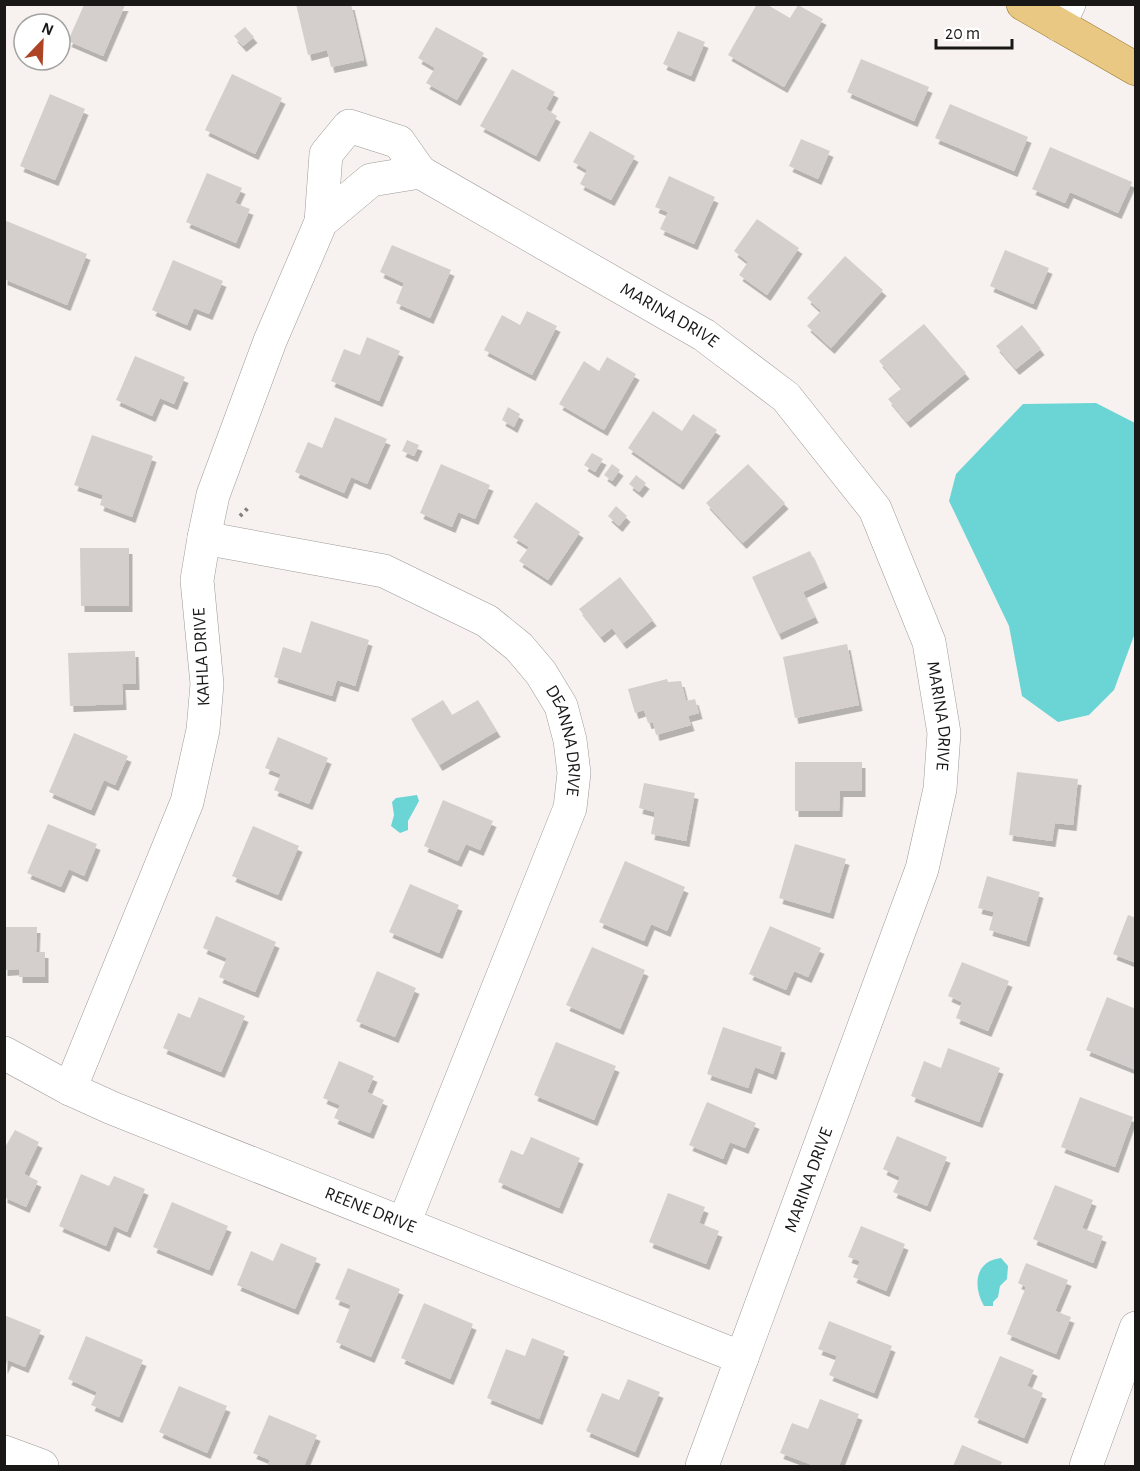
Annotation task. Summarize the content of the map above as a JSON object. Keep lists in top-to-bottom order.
{
  "streets": {
    "street": [
      "MARINA DRIVE",
      "KAHLA DRIVE",
      "DEANNA DRIVE",
      "REENE DRIVE"
    ]
  },
  "crossings": [
    ["MARINA DRIVE", "KAHLA DRIVE"],
    ["MARINA DRIVE", "REENE DRIVE"],
    ["KAHLA DRIVE", "DEANNA DRIVE"],
    ["KAHLA DRIVE", "REENE DRIVE"],
    ["DEANNA DRIVE", "REENE DRIVE"]
  ],
  "scale_bar": "20 m",
  "north": "top right"
}
